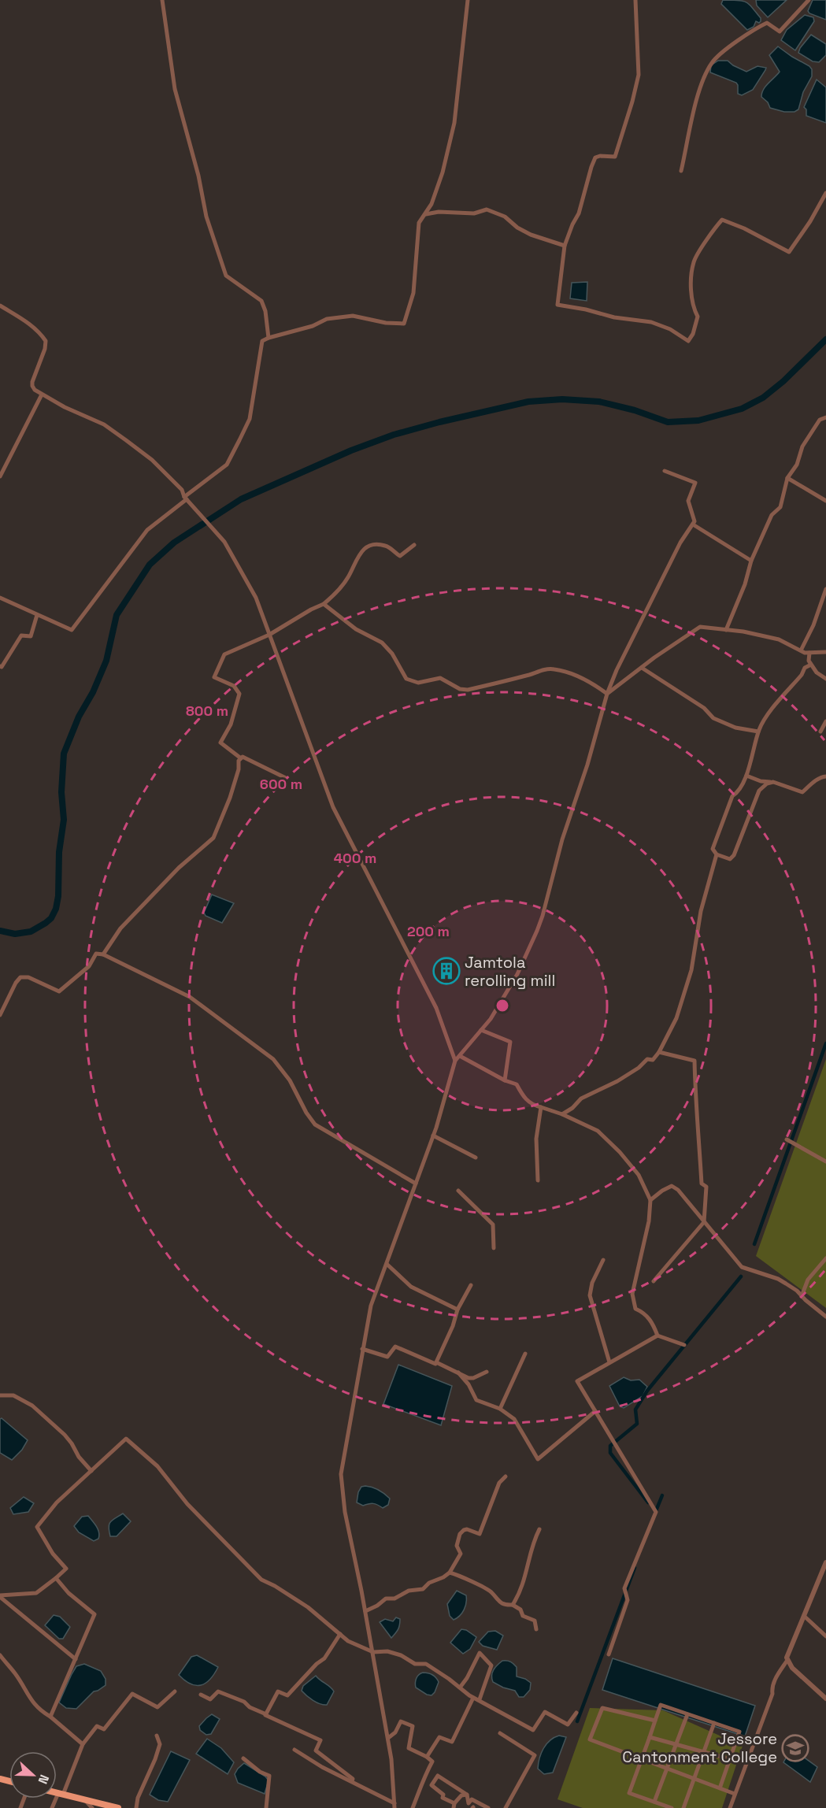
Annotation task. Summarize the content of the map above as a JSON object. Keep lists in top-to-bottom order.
{
  "places": {
    "building": ["Jamtola rerolling mill"],
    "school or university": ["Jessore Cantonment College"]
  },
  "north": "right",
  "rings": [
    "800 m",
    "600 m",
    "400 m",
    "200 m"
  ]
}
